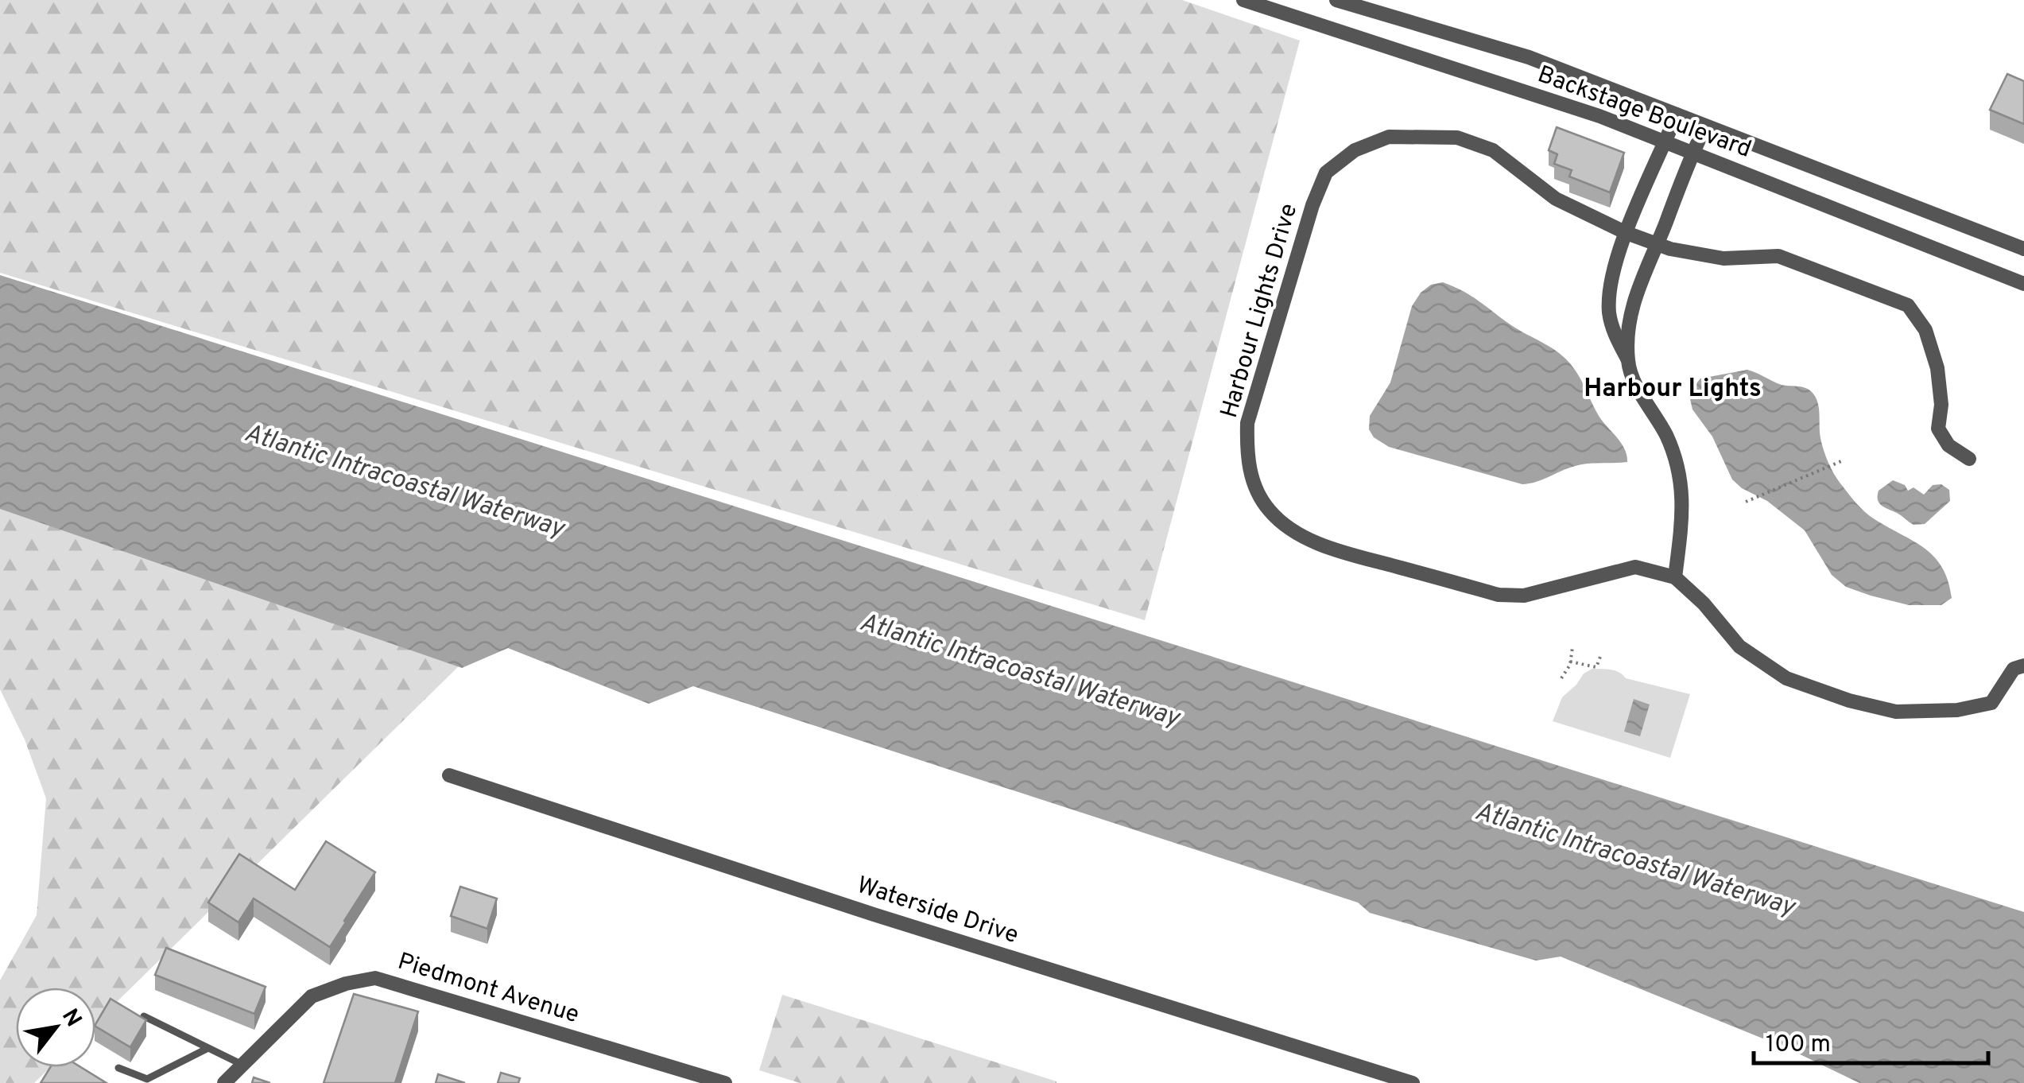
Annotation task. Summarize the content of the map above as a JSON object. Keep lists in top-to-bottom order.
{
  "streets": {
    "street": [
      "Backstage Boulevard",
      "Harbour Lights Drive",
      "Waterside Drive",
      "Piedmont Avenue"
    ]
  },
  "districts": ["Harbour Lights"],
  "water": ["Atlantic Intracoastal Waterway"],
  "scale_bar": "100 m",
  "north": "top right"
}
